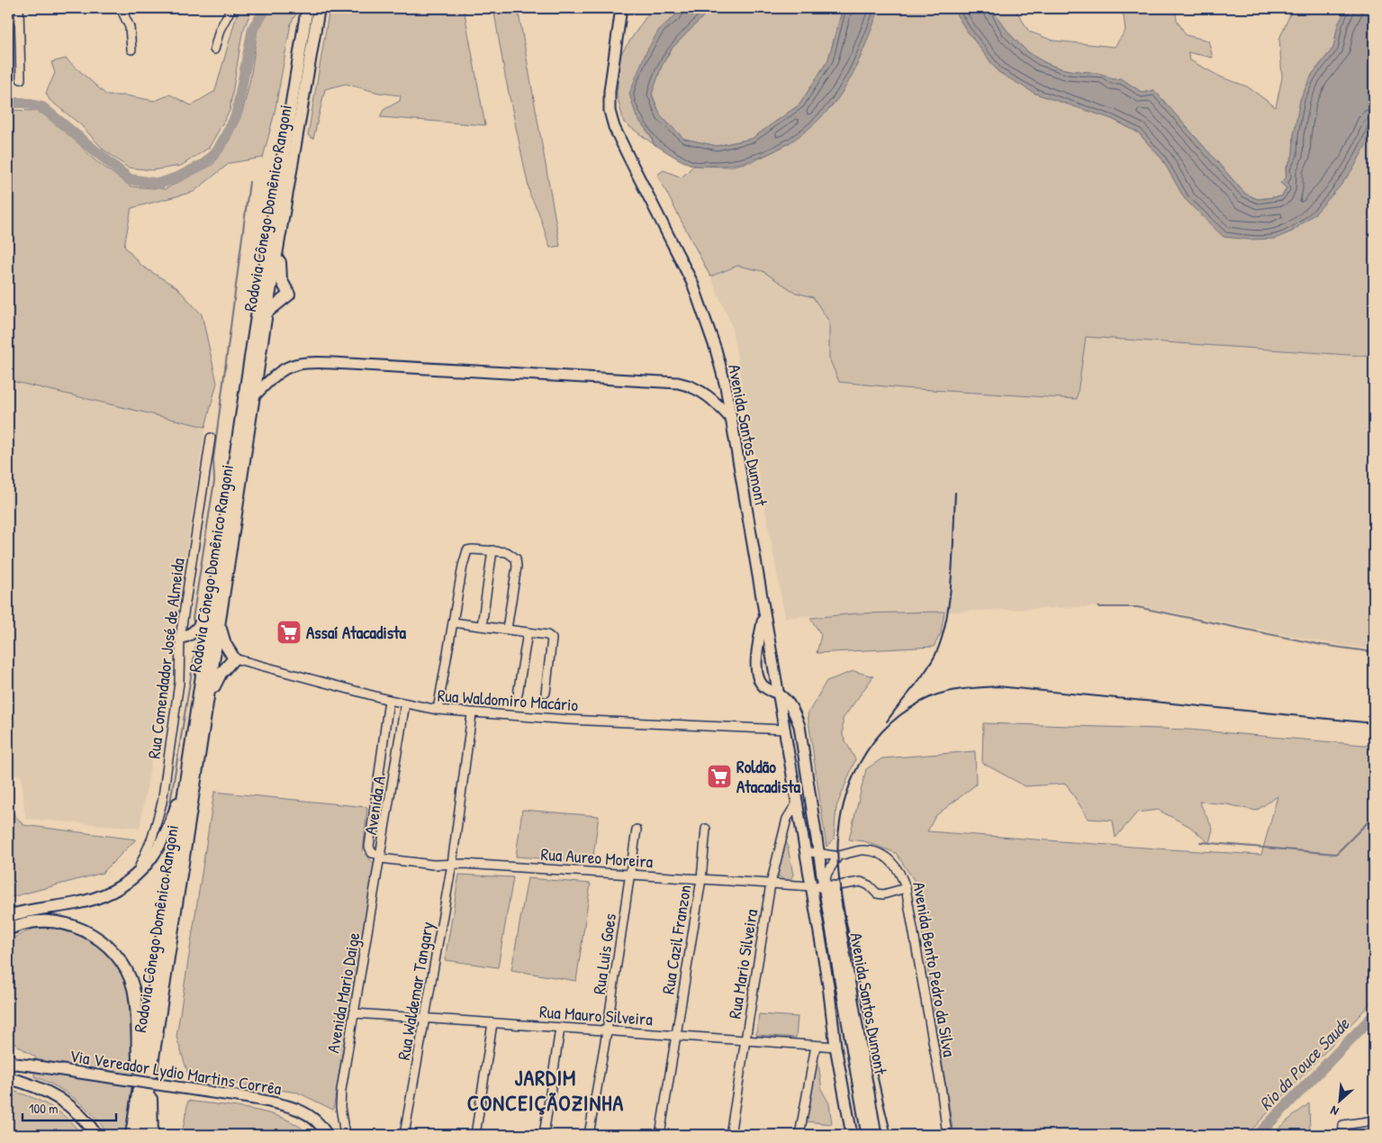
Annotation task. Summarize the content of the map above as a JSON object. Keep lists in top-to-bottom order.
{
  "streets": {
    "highway": ["Rodovia Cônego Domênico Rangoni"],
    "main road": ["Avenida Santos Dumont", "Via Vereador Lydio Martins Corrêa"],
    "street": [
      "Rua Comendador José de Almeida",
      "Rua Waldomiro Macário",
      "Avenida A",
      "Rua Aureo Moreira",
      "Rua Cazil Franzon",
      "Rua Luis Goes",
      "Rua Mario Silveira",
      "Avenida Bento Pedro da Silva",
      "Rua Waldemar Tangary",
      "Avenida Mario Daige",
      "Rua Mauro Silveira"
    ]
  },
  "crossings": [
    ["Avenida Santos Dumont", "Rua Waldomiro Macário"],
    ["Avenida Santos Dumont", "Rua Aureo Moreira"],
    ["Avenida Santos Dumont", "Rua Mario Silveira"],
    ["Avenida Santos Dumont", "Avenida Bento Pedro da Silva"],
    ["Avenida Santos Dumont", "Rua Mauro Silveira"],
    ["Rua Waldomiro Macário", "Avenida A"],
    ["Rua Waldomiro Macário", "Rua Waldemar Tangary"],
    ["Avenida A", "Rua Aureo Moreira"],
    ["Avenida A", "Avenida Mario Daige"],
    ["Rua Aureo Moreira", "Rua Cazil Franzon"],
    ["Rua Aureo Moreira", "Rua Luis Goes"],
    ["Rua Aureo Moreira", "Rua Mario Silveira"],
    ["Rua Aureo Moreira", "Rua Waldemar Tangary"],
    ["Rua Aureo Moreira", "Avenida Mario Daige"],
    ["Rua Cazil Franzon", "Rua Mauro Silveira"],
    ["Rua Luis Goes", "Rua Mauro Silveira"],
    ["Rua Mario Silveira", "Rua Mauro Silveira"],
    ["Rua Waldemar Tangary", "Rua Mauro Silveira"],
    ["Avenida Mario Daige", "Rua Mauro Silveira"]
  ],
  "districts": ["JARDIM CONCEIÇÃOZINHA"],
  "water": ["Rio da Pouce Saude"],
  "places": {
    "supermarket": ["Assaí Atacadista", "Roldão Atacadista"]
  },
  "scale_bar": "100 m",
  "north": "bottom left"
}
